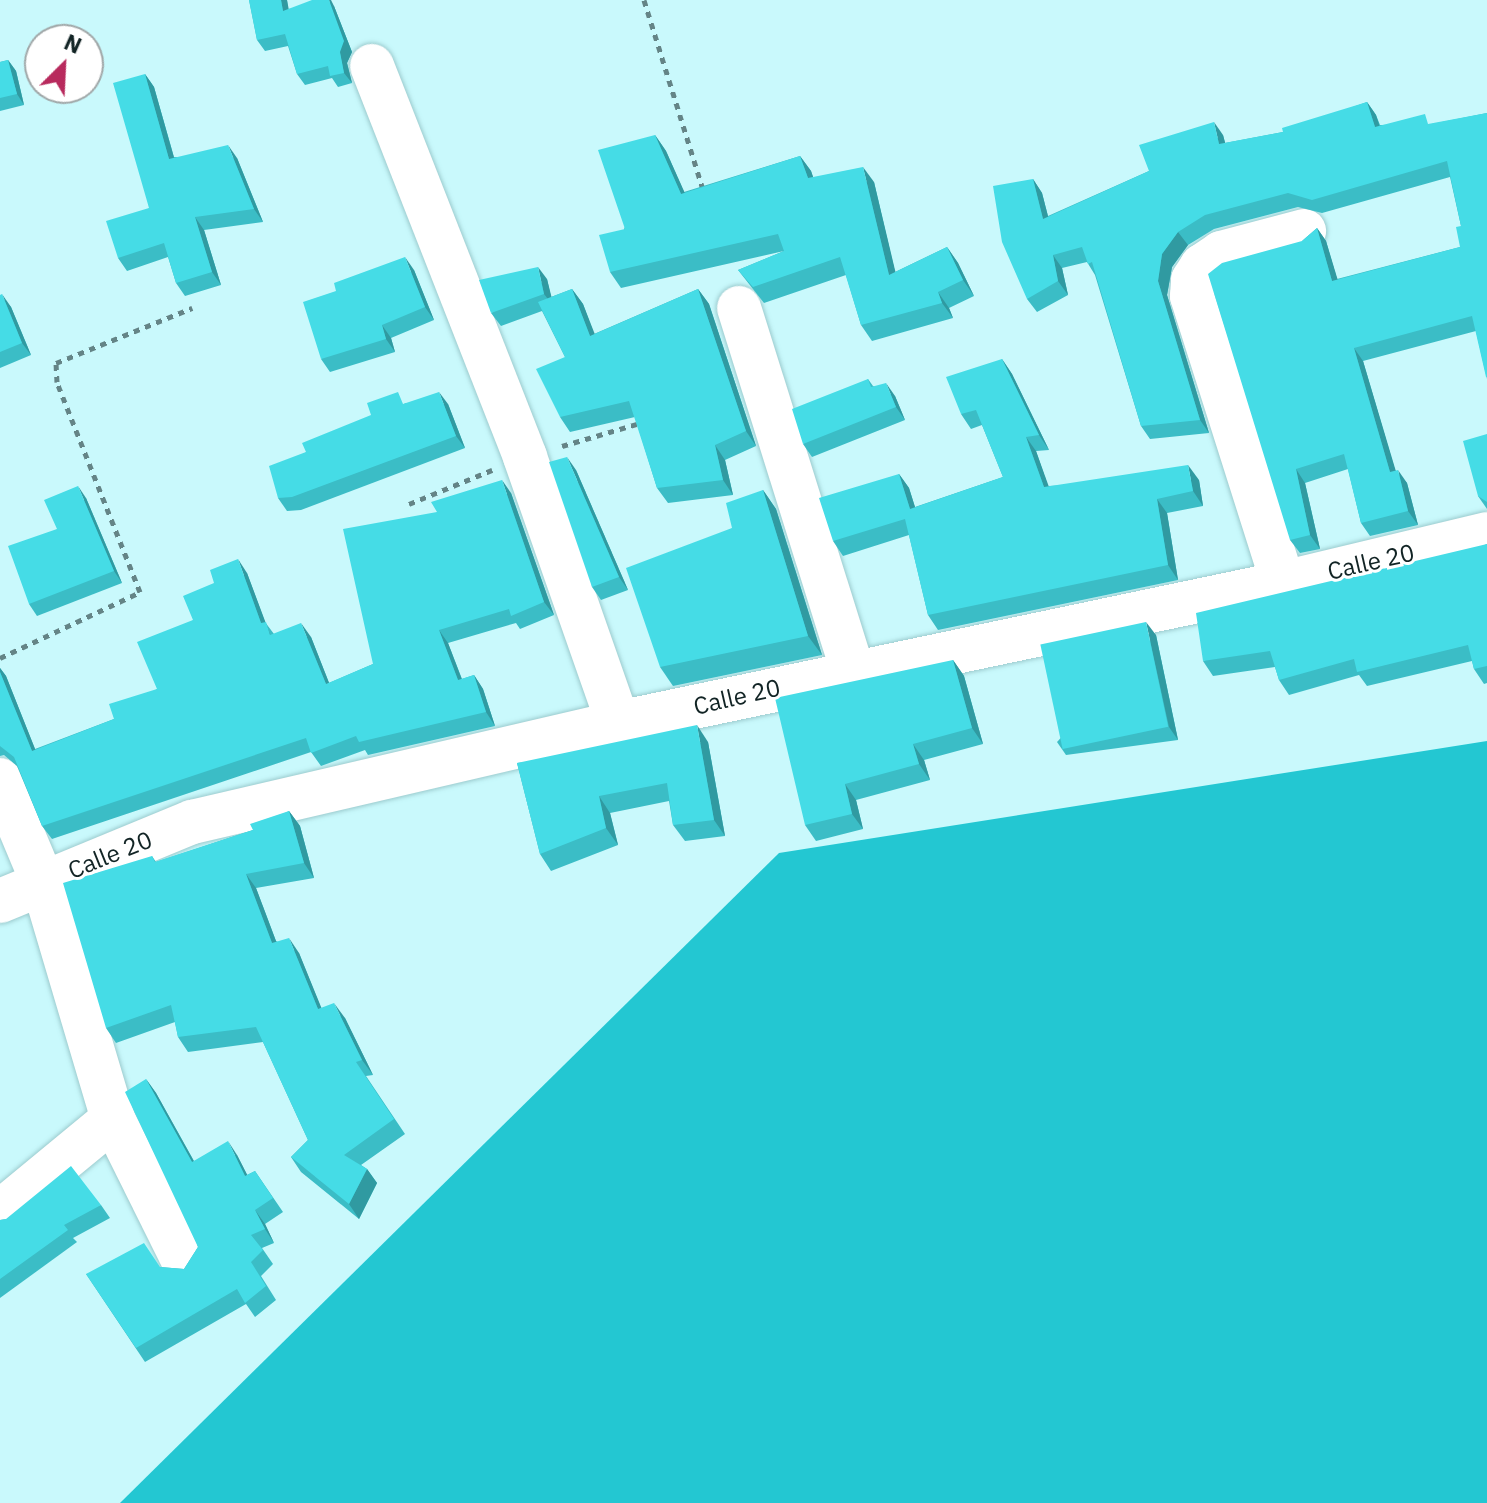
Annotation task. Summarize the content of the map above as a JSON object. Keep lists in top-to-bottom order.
{
  "streets": {
    "street": ["Calle 20"]
  },
  "north": "top right"
}
